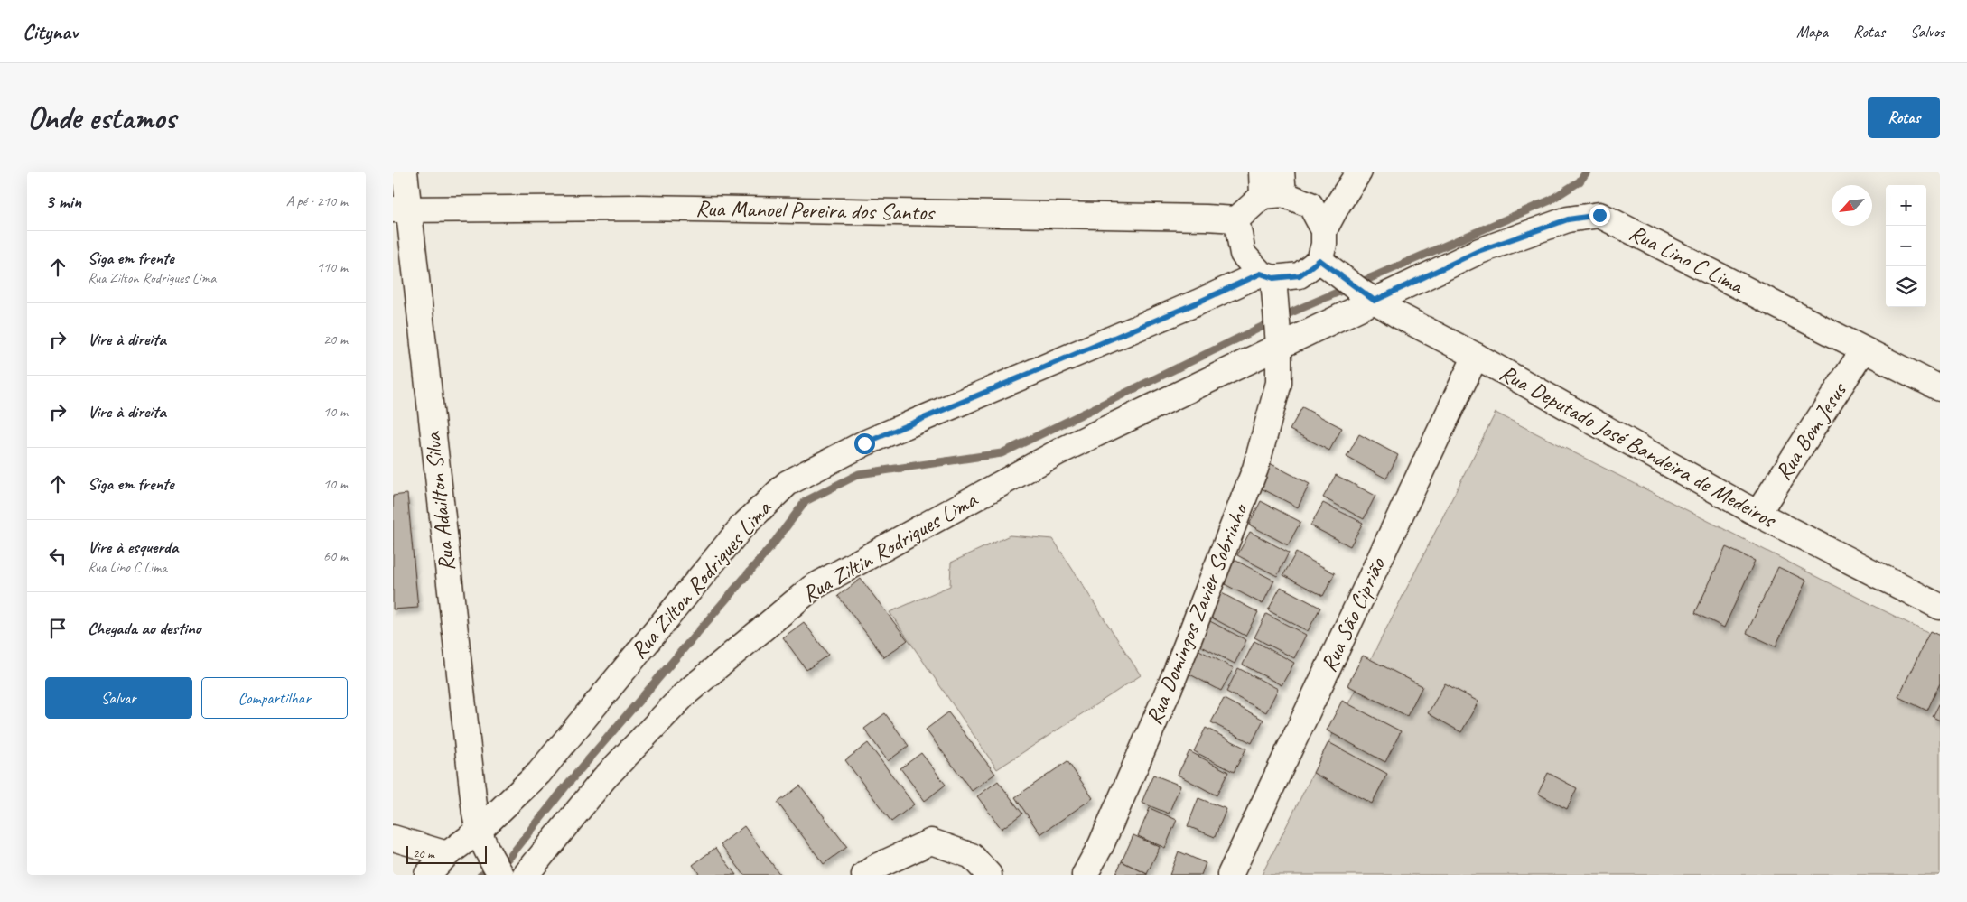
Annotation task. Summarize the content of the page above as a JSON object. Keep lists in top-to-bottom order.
{
  "streets": {
    "street": [
      "Rua Manoel Pereira dos Santos",
      "Rua Lino C Lima",
      "Rua Bom Jesus",
      "Rua Deputado José Bandeira de Medeiros",
      "Rua Adailton Silva",
      "Rua Ziltin Rodrigues Lima",
      "Rua Zilton Rodrigues Lima",
      "Rua Domingos Zavier Sobrinho",
      "Rua São Ciprião"
    ]
  },
  "crossings": [
    ["Rua Manoel Pereira dos Santos", "Rua Deputado José Bandeira de Medeiros"],
    ["Rua Manoel Pereira dos Santos", "Rua Adailton Silva"],
    ["Rua Manoel Pereira dos Santos", "Rua Zilton Rodrigues Lima"],
    ["Rua Manoel Pereira dos Santos", "Rua Domingos Zavier Sobrinho"],
    ["Rua Lino C Lima", "Rua Bom Jesus"],
    ["Rua Lino C Lima", "Rua Deputado José Bandeira de Medeiros"],
    ["Rua Bom Jesus", "Rua Deputado José Bandeira de Medeiros"],
    ["Rua Deputado José Bandeira de Medeiros", "Rua Zilton Rodrigues Lima"],
    ["Rua Deputado José Bandeira de Medeiros", "Rua Domingos Zavier Sobrinho"],
    ["Rua Deputado José Bandeira de Medeiros", "Rua São Ciprião"],
    ["Rua Adailton Silva", "Rua Zilton Rodrigues Lima"],
    ["Rua Ziltin Rodrigues Lima", "Rua Domingos Zavier Sobrinho"],
    ["Rua Zilton Rodrigues Lima", "Rua Domingos Zavier Sobrinho"]
  ],
  "scale_bar": "20 m",
  "north": "bottom left",
  "page": {
    "header": "Citynav",
    "nav": ["Mapa", "Rotas", "Salvos"],
    "buttons": [
      "Rotas",
      ["Salvar", "Compartilhar"]
    ],
    "title": "Onde estamos",
    "heading": ["3 min", "A pé · 210 m"],
    "map_buttons": ["+", "−"],
    "list": [
      ["Siga em frente", "Rua Zilton Rodrigues Lima", "110 m"],
      ["Vire à direita", "20 m"],
      ["Vire à direita", "10 m"],
      ["Siga em frente", "10 m"],
      ["Vire à esquerda", "Rua Lino C Lima", "60 m"],
      "Chegada ao destino"
    ],
    "scale": "20 m"
  }
}
